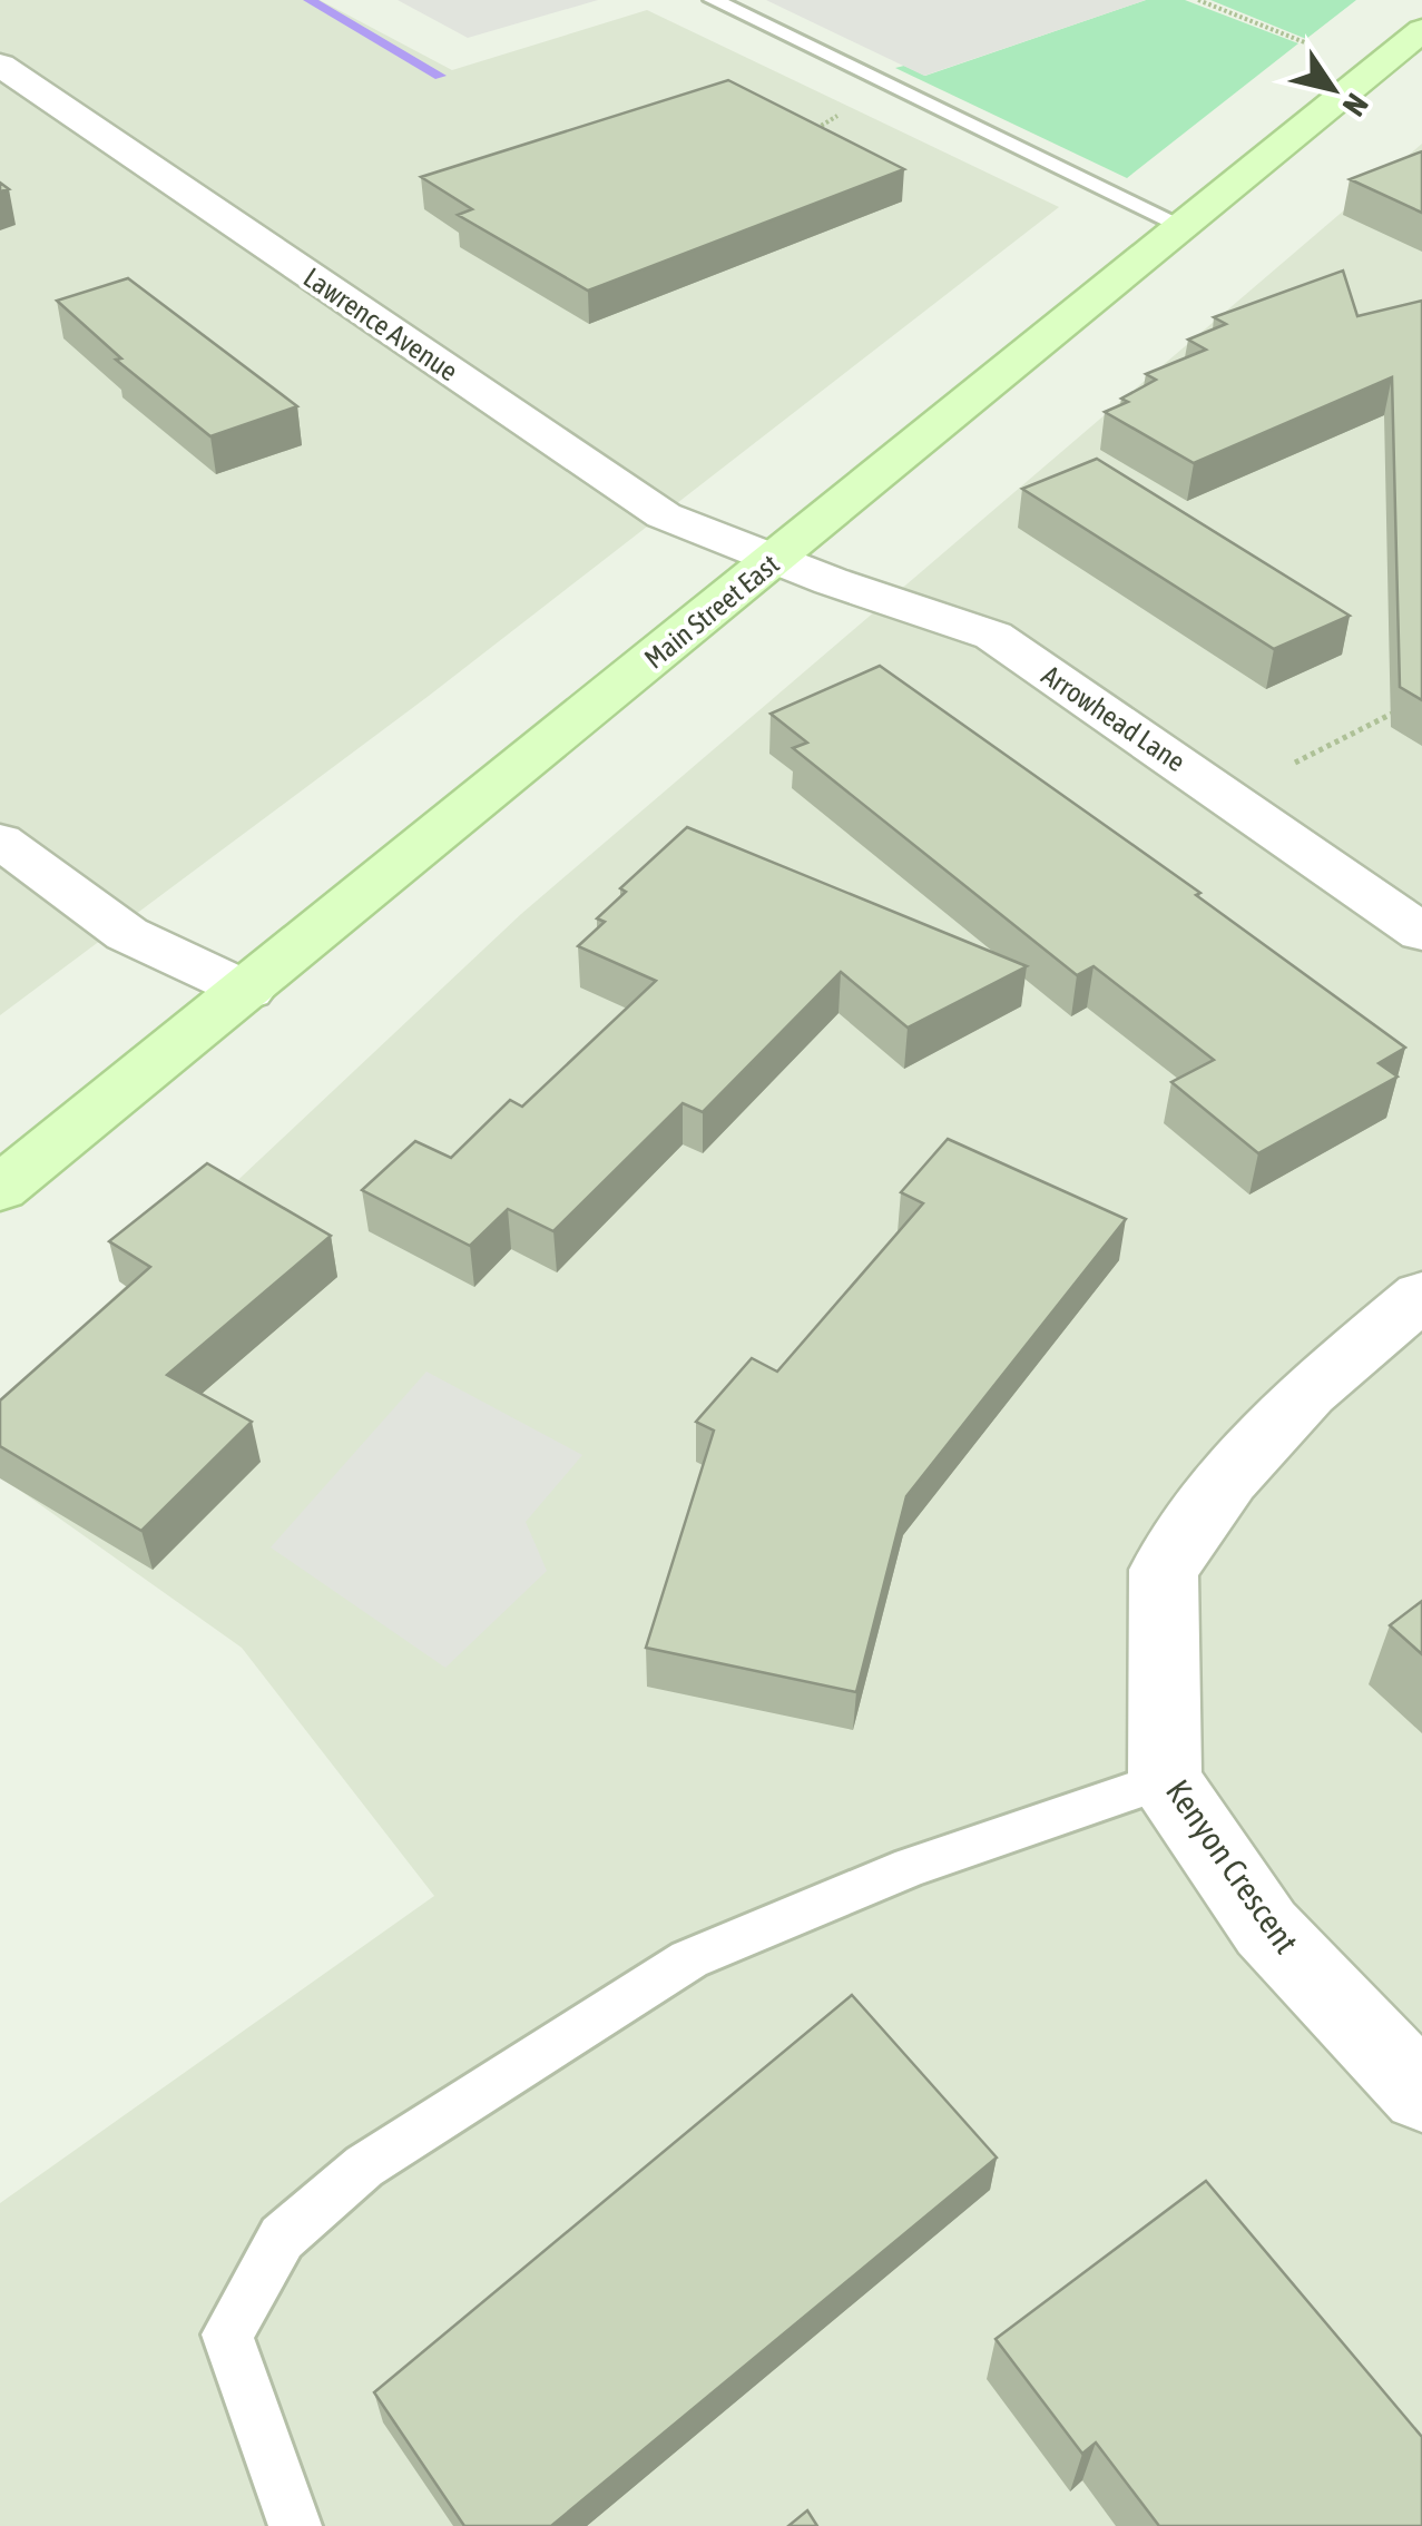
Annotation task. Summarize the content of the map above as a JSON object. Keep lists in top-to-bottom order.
{
  "streets": {
    "main road": ["Main Street East"],
    "street": ["Lawrence Avenue", "Arrowhead Lane", "Kenyon Crescent"]
  },
  "crossings": [
    ["Lawrence Avenue", "Main Street East"],
    ["Lawrence Avenue", "Arrowhead Lane"],
    ["Main Street East", "Arrowhead Lane"]
  ],
  "north": "bottom right"
}
